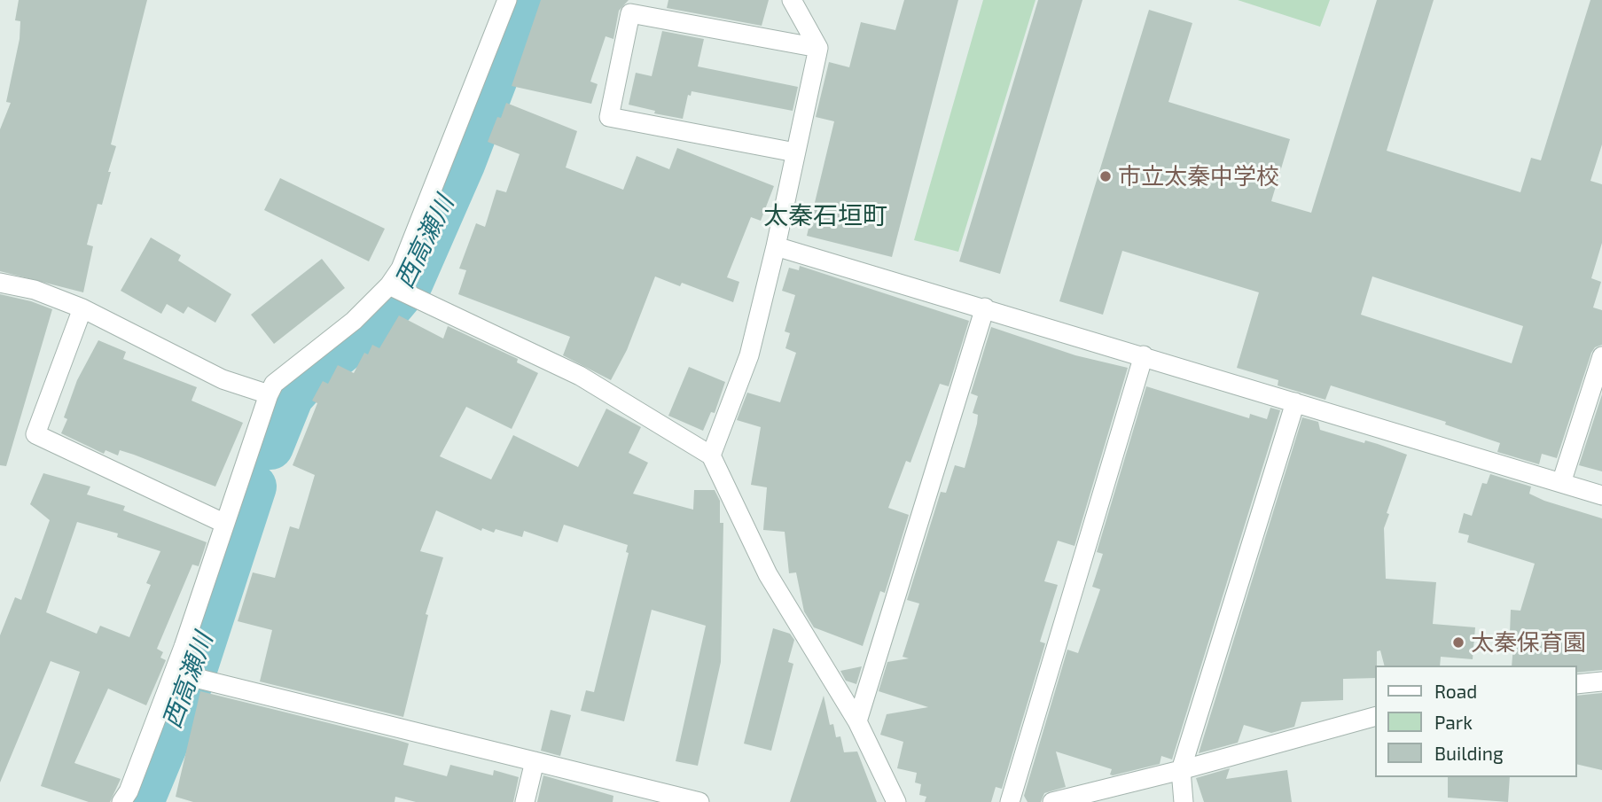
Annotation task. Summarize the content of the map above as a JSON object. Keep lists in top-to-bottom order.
{
  "districts": ["太秦石垣町"],
  "water": ["西高瀬川"],
  "places": ["市立太秦中学校", "太秦保育園"],
  "legend": ["Road", "Park", "Building"]
}
